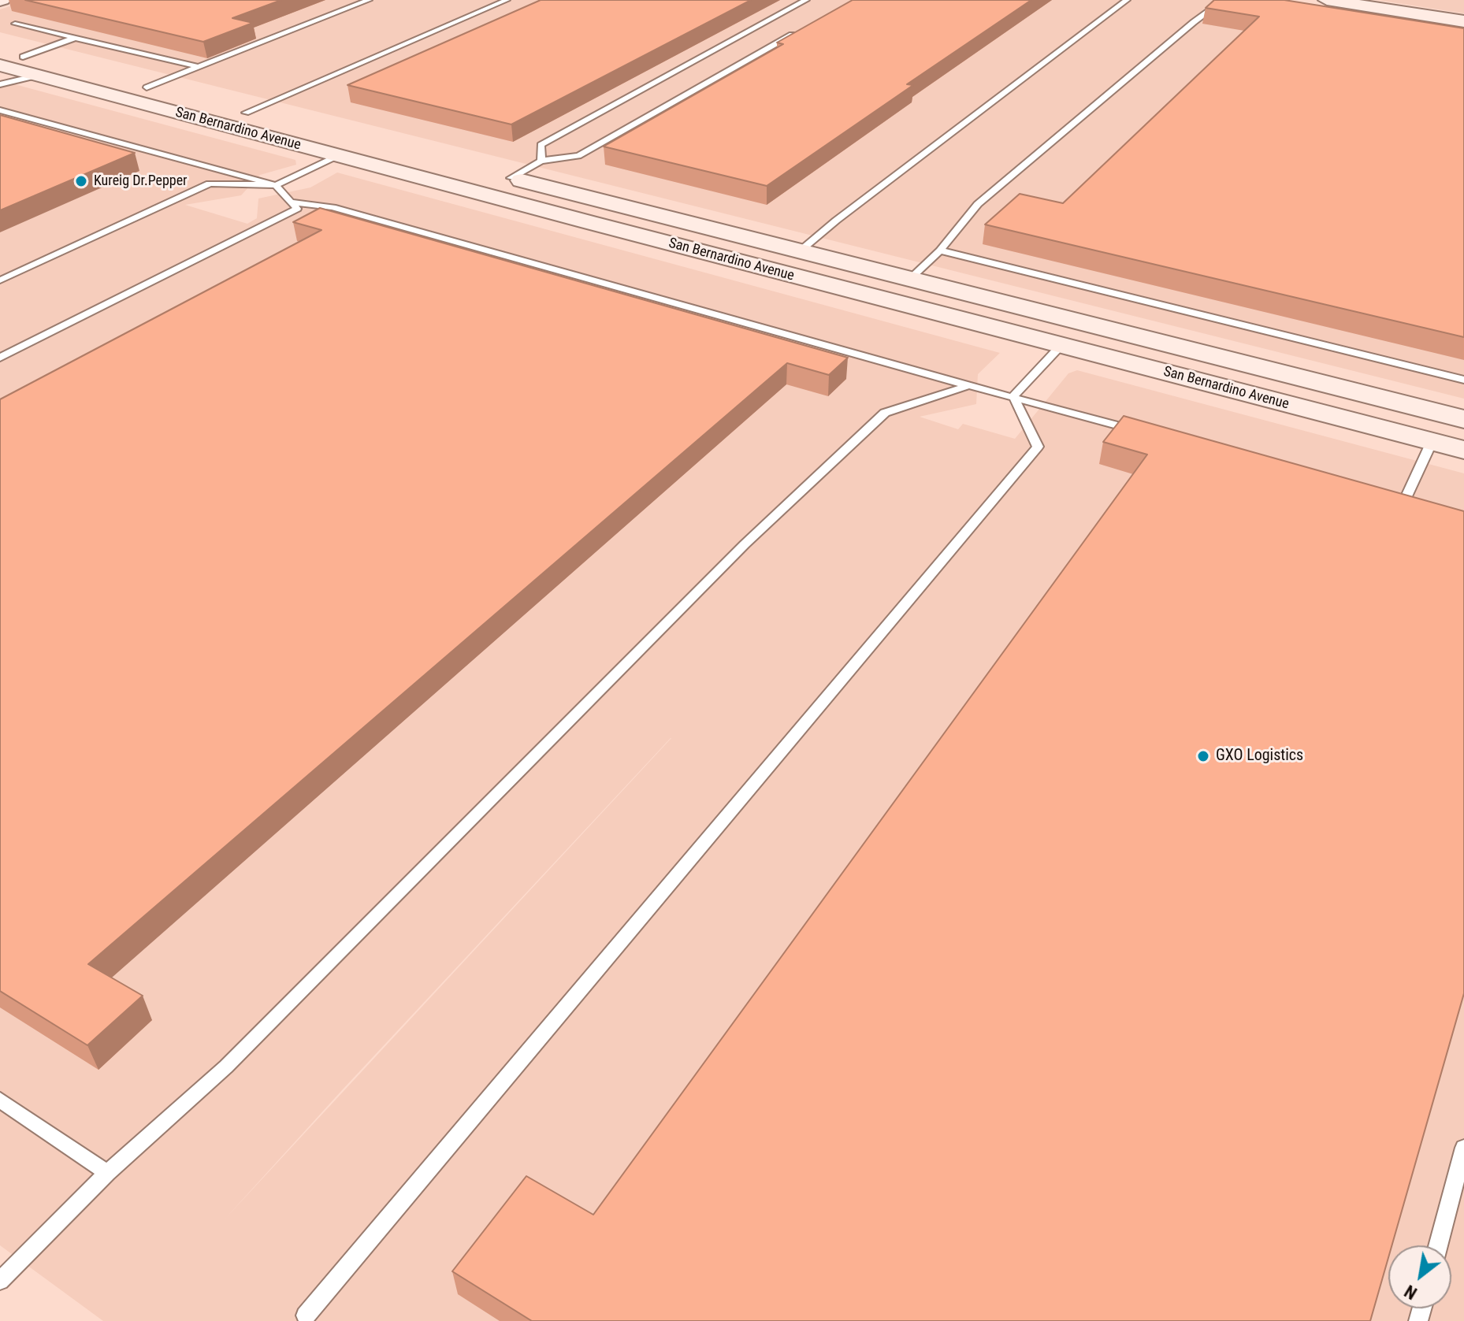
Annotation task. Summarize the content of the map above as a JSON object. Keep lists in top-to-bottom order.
{
  "streets": {
    "main road": ["San Bernardino Avenue"]
  },
  "places": ["Kureig Dr.Pepper", "GXO Logistics"],
  "north": "bottom left"
}
